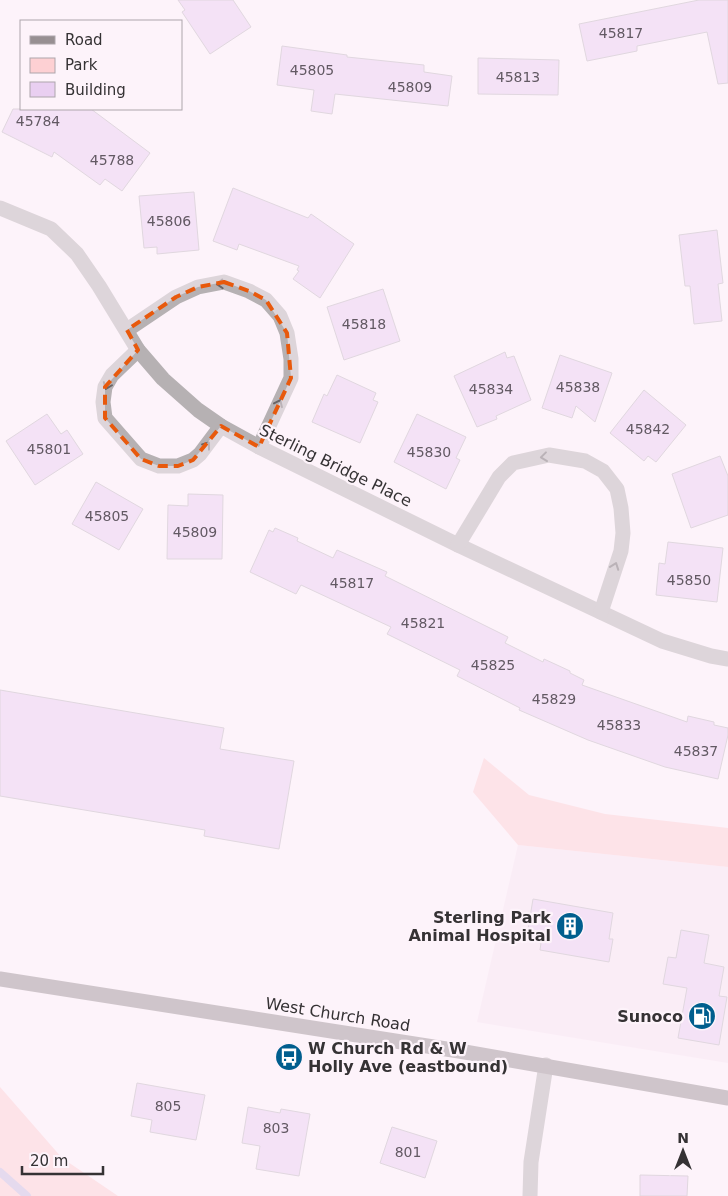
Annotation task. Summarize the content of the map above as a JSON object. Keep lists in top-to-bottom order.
{
  "streets": {
    "main road": ["West Church Road"],
    "street": ["Sterling Bridge Place"]
  },
  "places": {
    "building": ["Sterling Park Animal Hospital"],
    "fuel station": ["Sunoco"],
    "bus stop": ["W Church Rd & W Holly Ave (eastbound)"]
  },
  "house_numbers": [
    "45817",
    "45805",
    "45813",
    "45809",
    "45784",
    "45788",
    "45806",
    "45818",
    "45838",
    "45834",
    "45842",
    "45801",
    "45830",
    "45805",
    "45809",
    "45850",
    "45817",
    "45821",
    "45825",
    "45829",
    "45833",
    "45837",
    "805",
    "803",
    "801"
  ],
  "legend": ["Road", "Park", "Building"],
  "scale_bar": "20 m",
  "north": "top"
}
